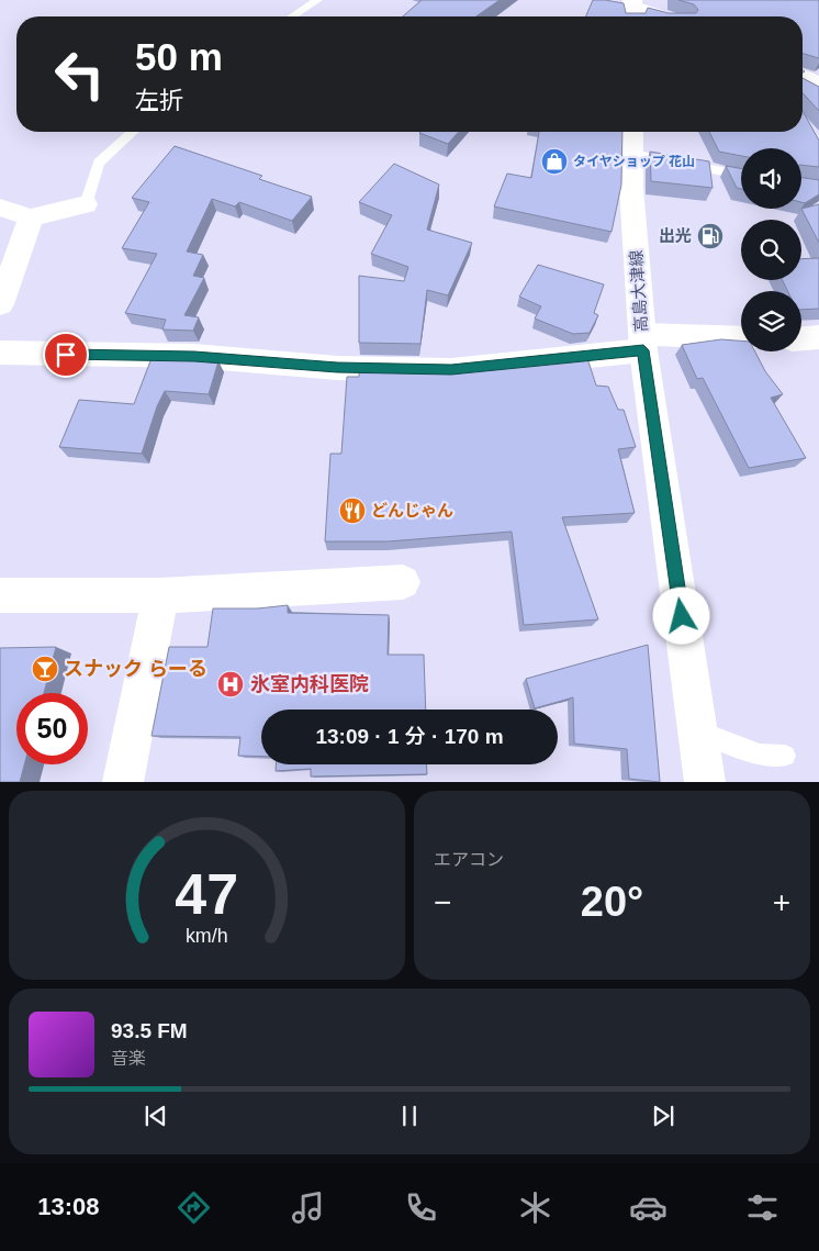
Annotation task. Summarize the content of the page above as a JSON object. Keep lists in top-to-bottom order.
{
  "streets": {
    "street": ["高島大津線"]
  },
  "places": {
    "shop": ["タイヤショップ 花山"],
    "fuel station": ["出光"],
    "restaurant": ["どんじゃん"],
    "bar": ["スナック らーる"],
    "hospital": ["氷室内科医院"]
  },
  "page": {
    "turn": ["50 m", "左折"],
    "limit": "50",
    "trip": "13:09 · 1 分 · 170 m",
    "tile": "エアコン",
    "heat": ["−", "20°", "+"],
    "song": ["93.5 FM", "音楽"],
    "tabs": "13:08",
    "gauge": ["47", "km/h"]
  }
}
